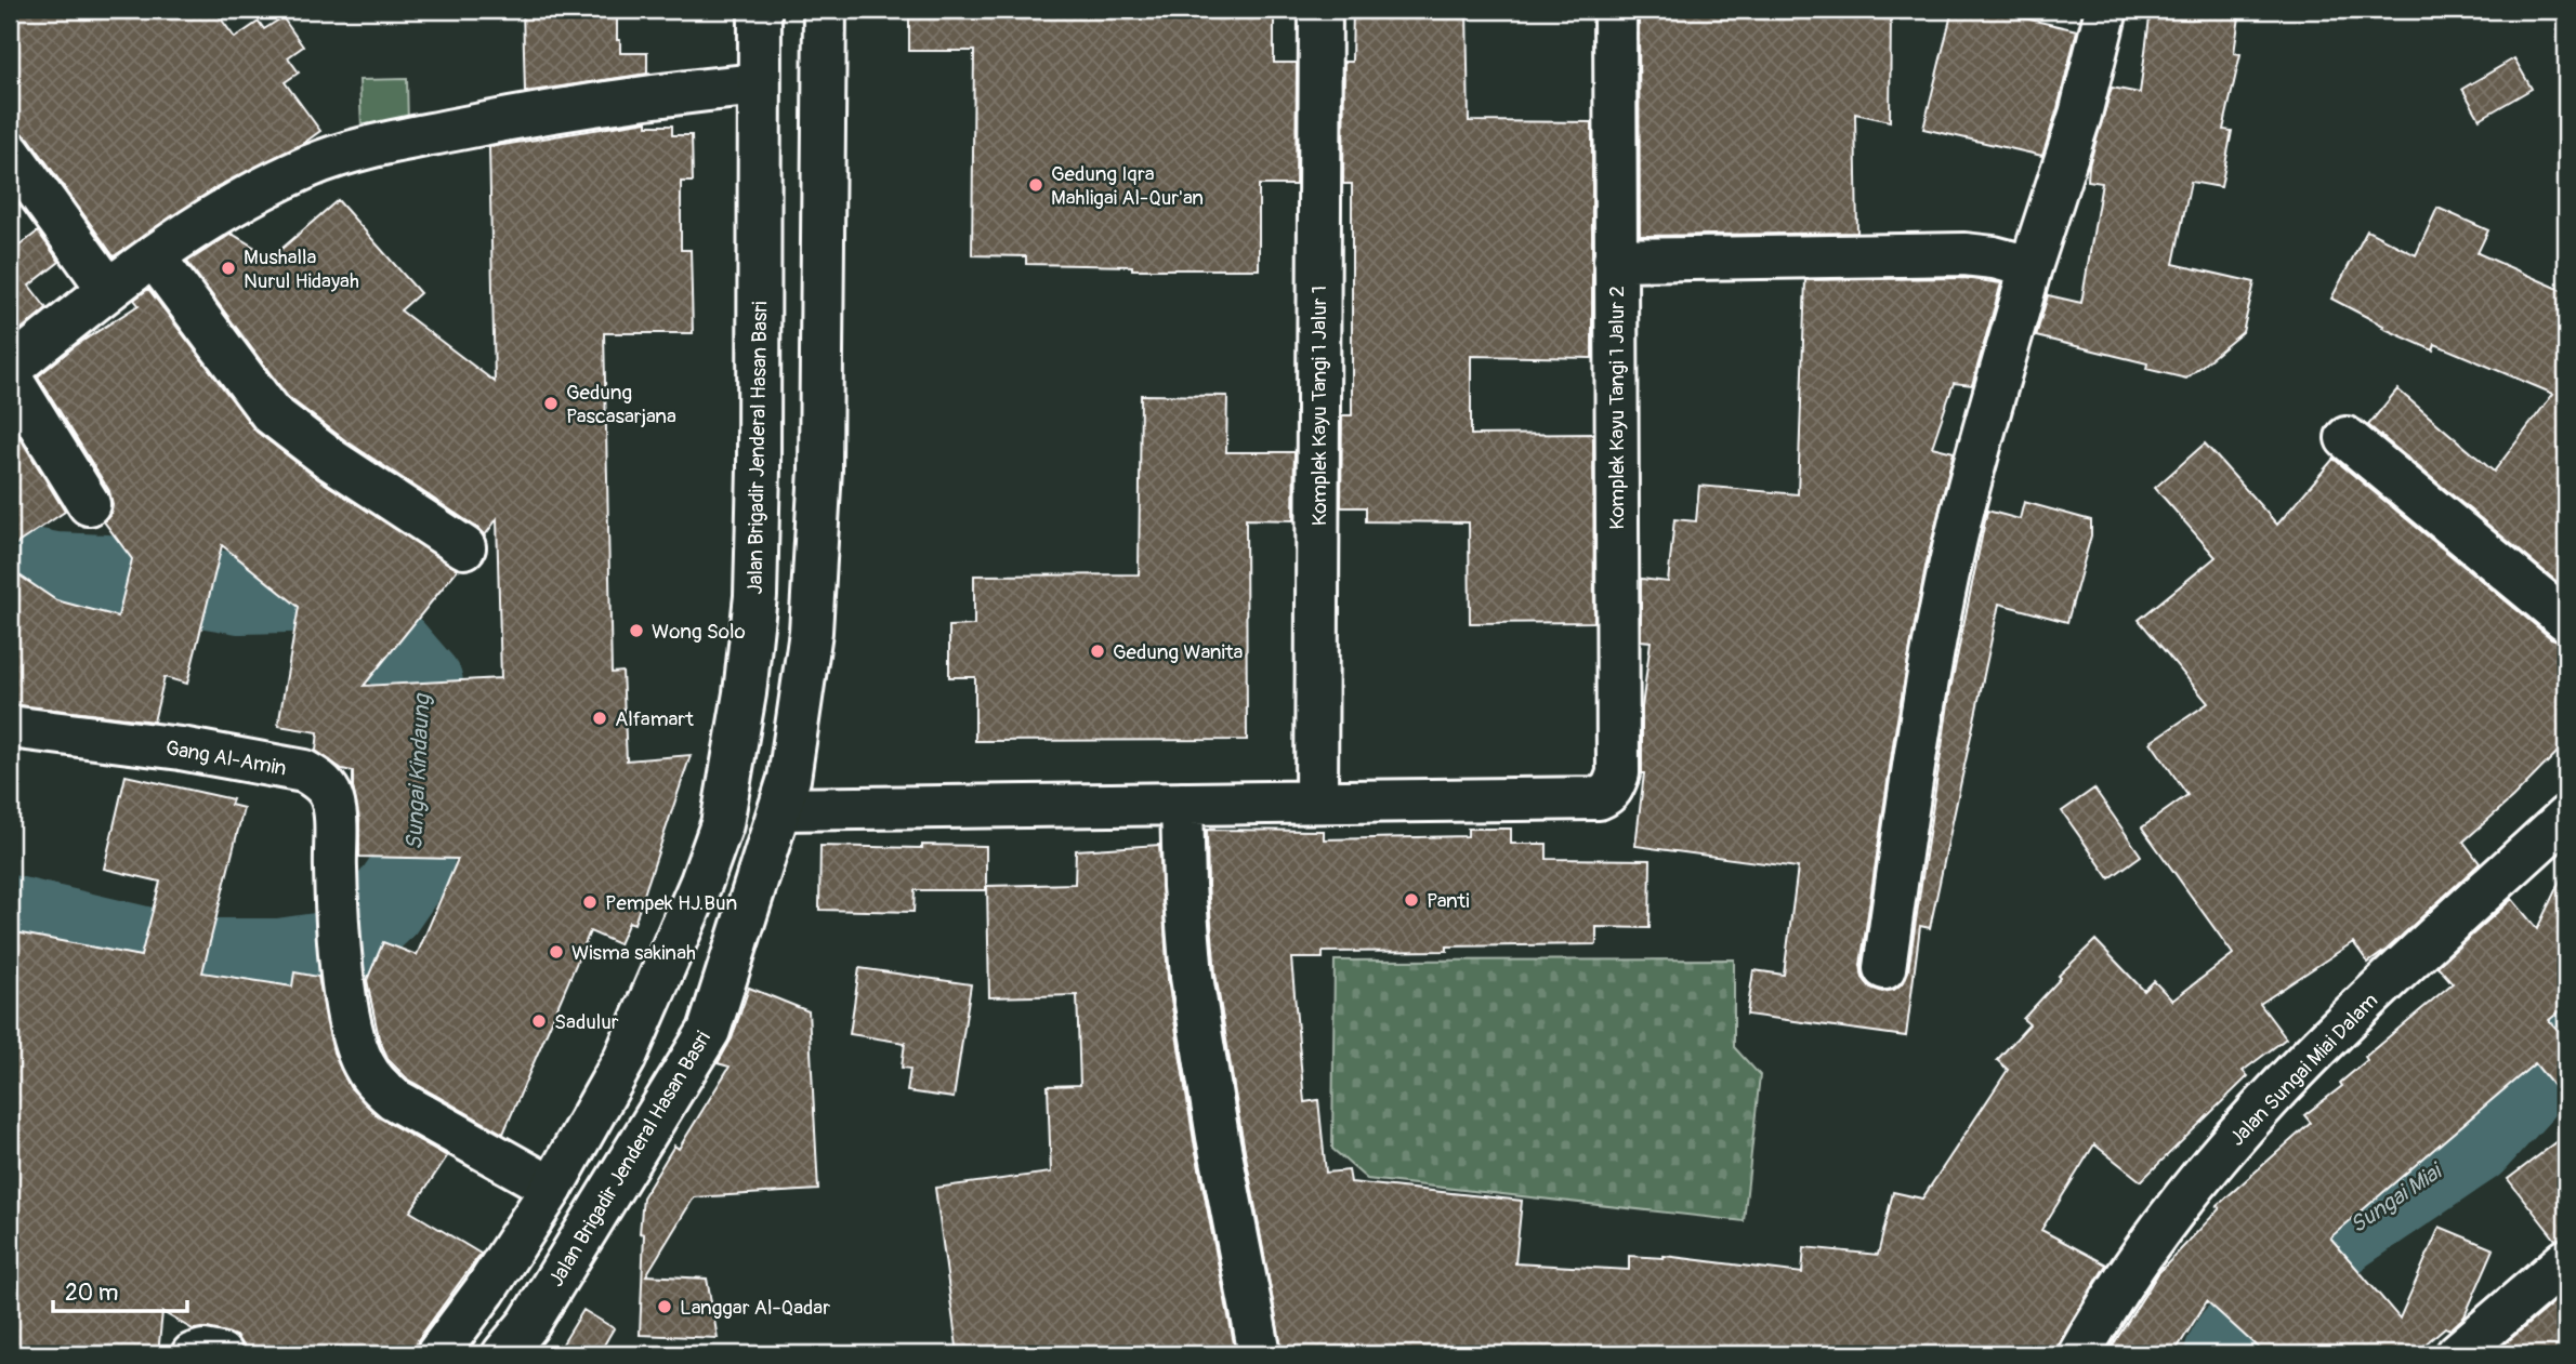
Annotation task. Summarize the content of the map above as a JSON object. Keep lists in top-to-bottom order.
{
  "streets": {
    "main road": [
      "Komplek Kayu Tangi 1 Jalur 1",
      "Komplek Kayu Tangi 1 Jalur 2",
      "Jalan Brigadir Jenderal Hasan Basri",
      "Gang Al-Amin",
      "Jalan Sungai Miai Dalam"
    ]
  },
  "crossings": [
    ["Komplek Kayu Tangi 1 Jalur 1", "Komplek Kayu Tangi 1 Jalur 2"],
    ["Jalan Brigadir Jenderal Hasan Basri", "Gang Al-Amin"]
  ],
  "water": ["Sungai Kindaung", "Sungai Miai"],
  "places": [
    "Gedung Iqra Mahligai Al-Qur'an",
    "Mushalla Nurul Hidayah",
    "Gedung Pascasarjana",
    "Wong Solo",
    "Gedung Wanita",
    "Alfamart",
    "Panti",
    "Pempek HJ.Bun",
    "Wisma sakinah",
    "Sadulur",
    "Langgar Al-Qadar"
  ],
  "scale_bar": "20 m"
}
